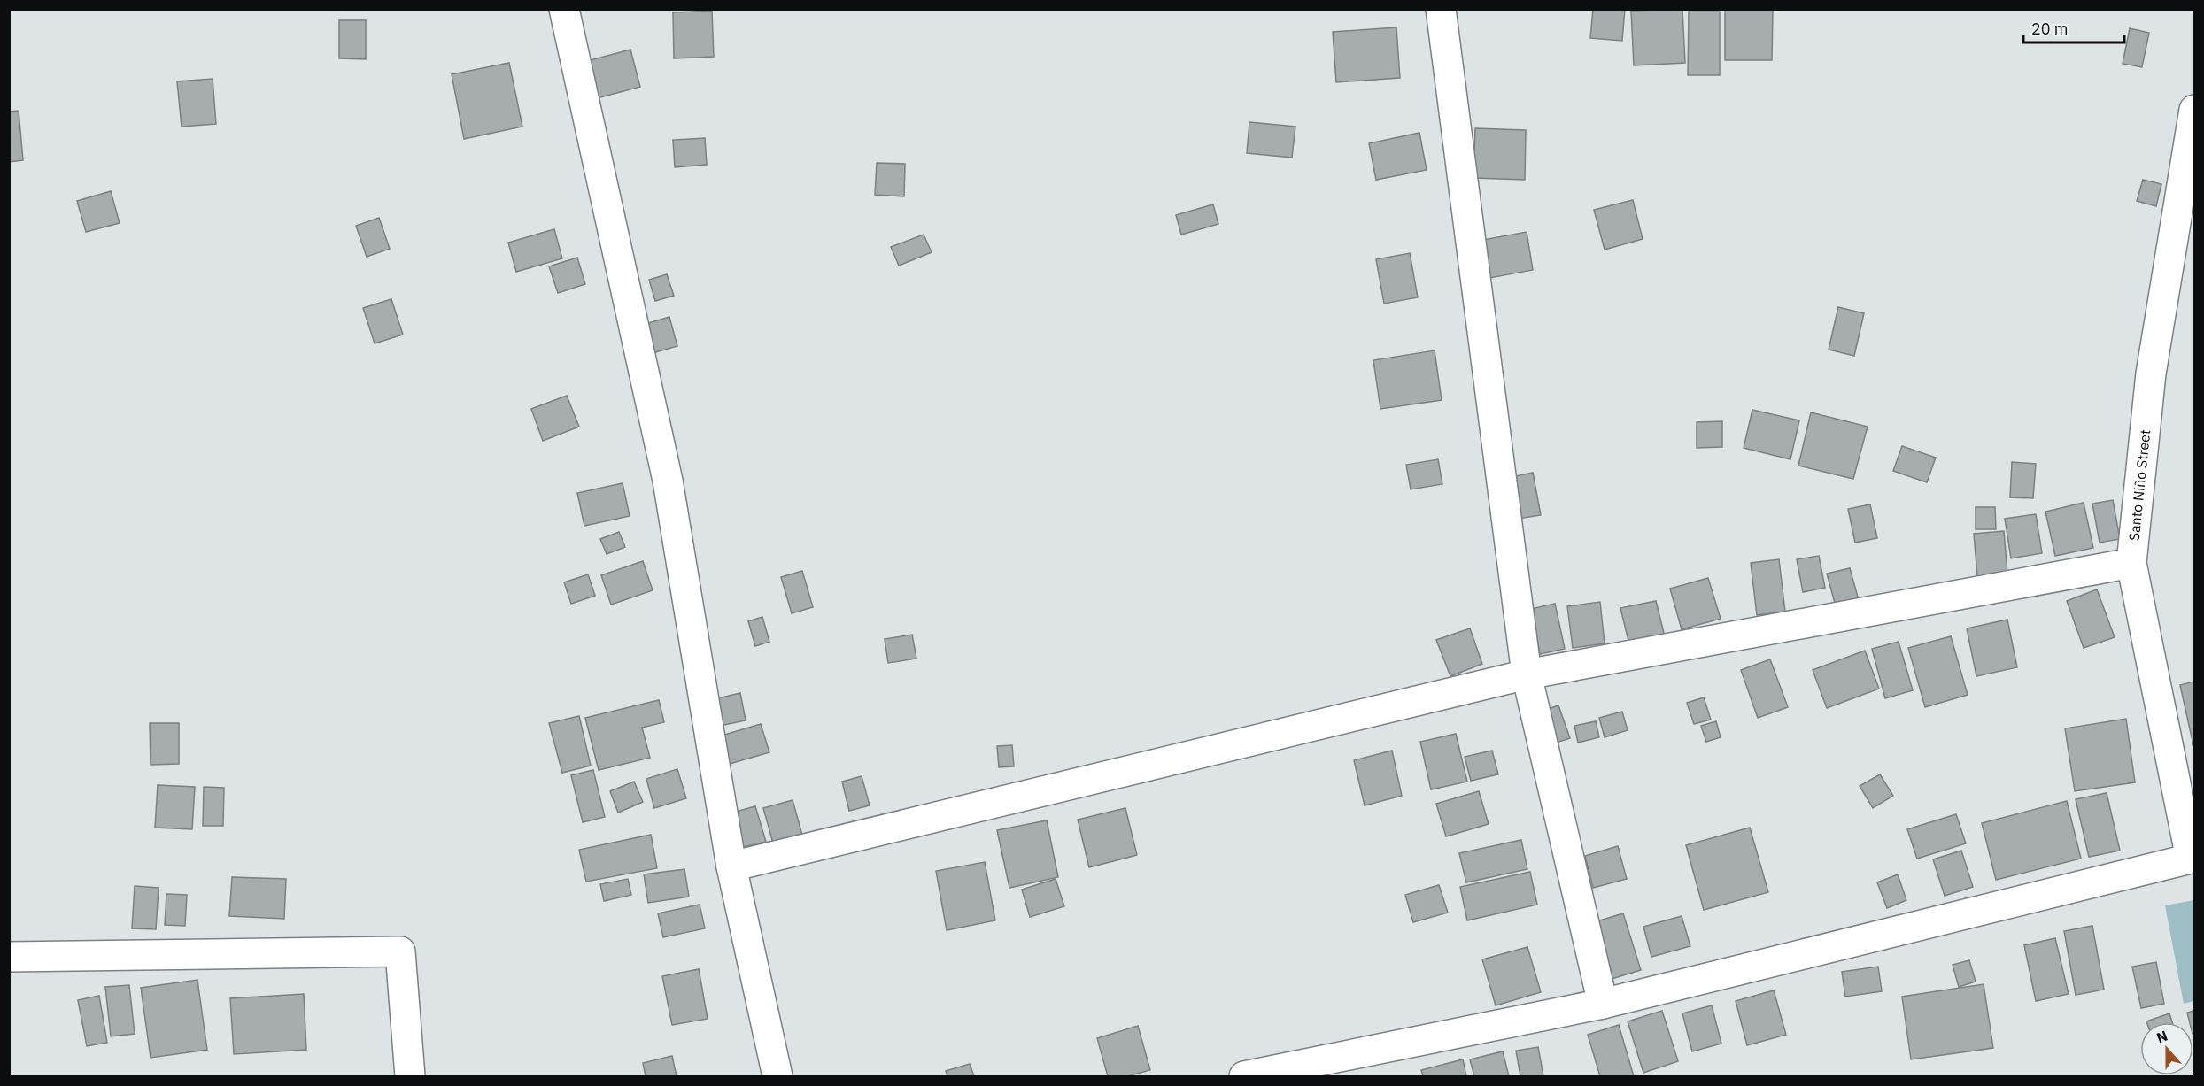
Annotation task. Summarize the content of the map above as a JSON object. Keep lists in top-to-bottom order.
{
  "streets": {
    "street": ["Santo Niño Street"]
  },
  "scale_bar": "20 m",
  "north": "top"
}
